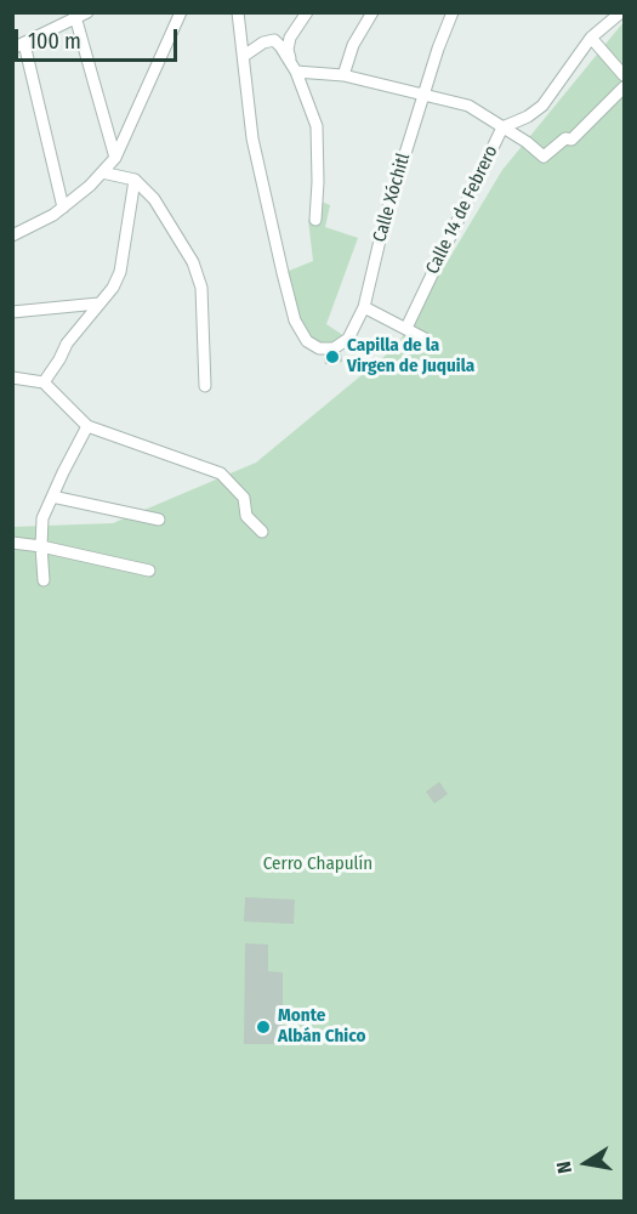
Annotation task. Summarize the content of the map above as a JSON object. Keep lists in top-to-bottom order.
{
  "streets": {
    "street": ["Calle Xóchitl", "Calle 14 de Febrero"]
  },
  "parks": ["Cerro Chapulín"],
  "places": ["Capilla de la Virgen de Juquila", "Monte Albán Chico"],
  "scale_bar": "100 m",
  "north": "left"
}
